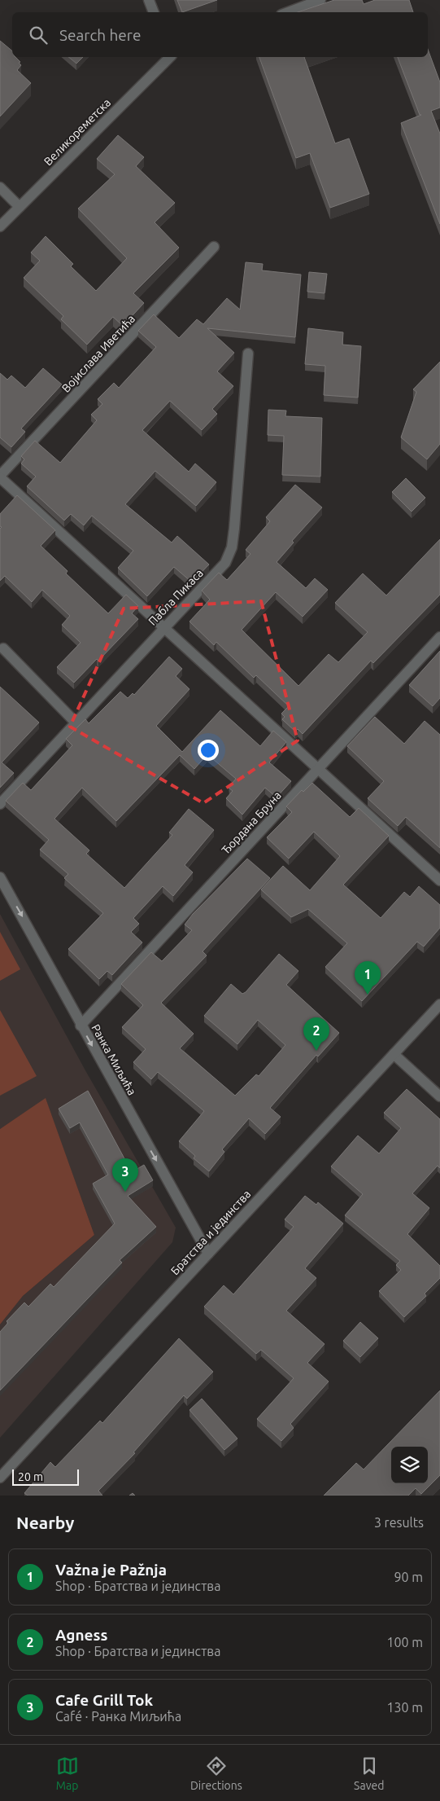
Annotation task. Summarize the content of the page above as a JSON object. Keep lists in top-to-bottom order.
{
  "streets": {
    "street": [
      "Великореметска",
      "Војислава Иветића",
      "Пабла Пикаса",
      "Ђордана Бруна",
      "Ранка Миљића",
      "Братства и јединства"
    ]
  },
  "crossings": [
    ["Ђордана Бруна", "Ранка Миљића"],
    ["Ранка Миљића", "Братства и јединства"]
  ],
  "one_way": ["Ранка Миљића"],
  "scale_bar": "20 m",
  "page": {
    "search": "Search here",
    "pins": ["1", "2", "3"],
    "scale": "20 m",
    "heading": ["Nearby", "3 results"],
    "list": [
      {
        "mark": "1",
        "name": "Važna je Pažnja",
        "note": "Shop · Братства и јединства",
        "value": "90 m"
      },
      {
        "mark": "2",
        "name": "Agness",
        "note": "Shop · Братства и јединства",
        "value": "100 m"
      },
      {
        "mark": "3",
        "name": "Cafe Grill Tok",
        "note": "Café · Ранка Миљића",
        "value": "130 m"
      }
    ],
    "nav": ["Map", "Directions", "Saved"]
  }
}
